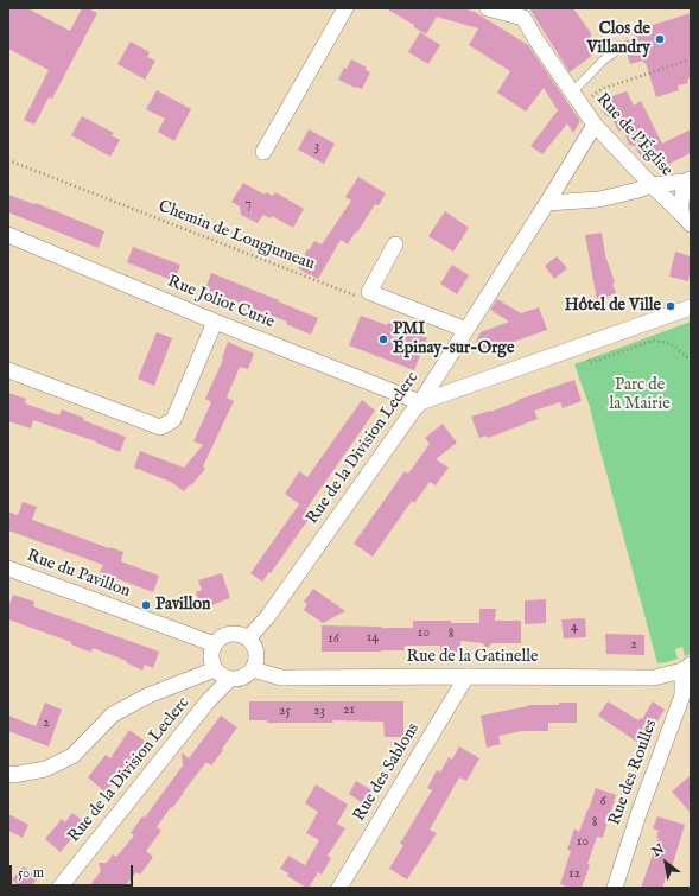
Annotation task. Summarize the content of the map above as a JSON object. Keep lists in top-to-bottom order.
{
  "streets": {
    "street": [
      "Rue de l'Église",
      "Rue Joliot Curie",
      "Rue de la Division Leclerc",
      "Rue du Pavillon",
      "Rue de la Gatinelle",
      "Rue des Sablons",
      "Rue des Roulles"
    ],
    "path": ["Chemin de Longjumeau"]
  },
  "crossings": [
    ["Rue de l'Église", "Rue de la Division Leclerc"],
    ["Rue Joliot Curie", "Rue de la Division Leclerc"],
    ["Rue de la Division Leclerc", "Rue du Pavillon"],
    ["Rue de la Division Leclerc", "Rue de la Gatinelle"],
    ["Rue du Pavillon", "Rue de la Gatinelle"],
    ["Rue de la Gatinelle", "Rue des Sablons"],
    ["Rue de la Gatinelle", "Rue des Roulles"]
  ],
  "parks": ["Parc de la Mairie"],
  "places": [
    "Clos de Villandry",
    "Hôtel de Ville",
    "PMI Épinay-sur-Orge",
    "Pavillon"
  ],
  "house_numbers": [
    "3",
    "7",
    "4",
    "10",
    "8",
    "14",
    "16",
    "2",
    "21",
    "25",
    "23",
    "2",
    "6",
    "8",
    "10",
    "12"
  ],
  "scale_bar": "50 m",
  "north": "top left"
}
